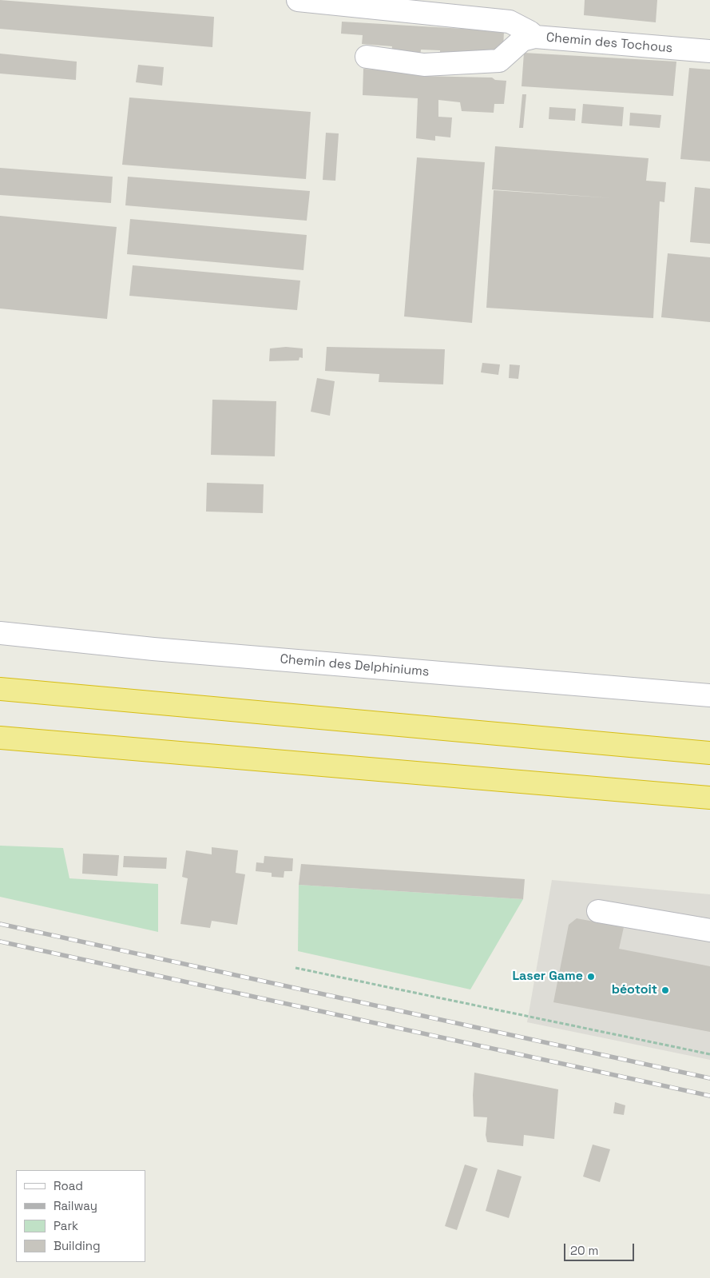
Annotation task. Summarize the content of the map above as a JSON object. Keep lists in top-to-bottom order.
{
  "streets": {
    "street": ["Chemin des Tochous", "Chemin des Delphiniums"]
  },
  "places": ["Laser Game", "béotoit"],
  "legend": [
    "Road",
    "Railway",
    "Park",
    "Building"
  ],
  "scale_bar": "20 m"
}
